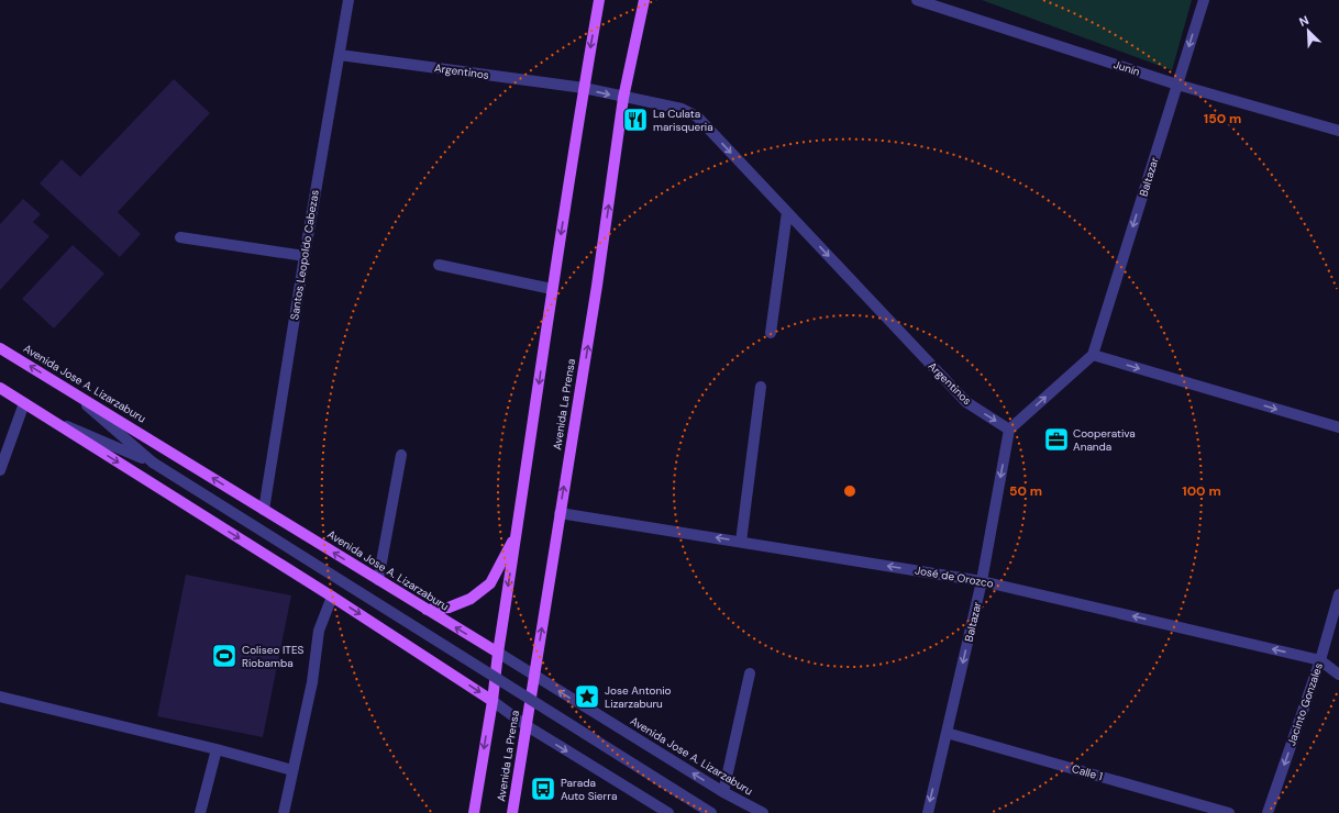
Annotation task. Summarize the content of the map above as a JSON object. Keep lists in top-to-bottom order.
{
  "streets": {
    "main road": ["Avenida Jose A. Lizarzaburu", "Avenida La Prensa"],
    "street": [
      "Junín",
      "Argentinos",
      "Baltazar",
      "Santos Leopoldo Cabezas",
      "José de Orozco",
      "Jacinto Gonzales",
      "Calle 1"
    ]
  },
  "crossings": [
    ["Junín", "Baltazar"],
    ["Argentinos", "Baltazar"],
    ["Argentinos", "Santos Leopoldo Cabezas"],
    ["Argentinos", "Avenida La Prensa"],
    ["Baltazar", "José de Orozco"],
    ["Baltazar", "Calle 1"],
    ["Santos Leopoldo Cabezas", "Avenida Jose A. Lizarzaburu"],
    ["Avenida Jose A. Lizarzaburu", "Avenida La Prensa"],
    ["Avenida La Prensa", "José de Orozco"],
    ["José de Orozco", "Jacinto Gonzales"]
  ],
  "one_way": [
    "Argentinos",
    "Baltazar",
    "José de Orozco",
    "Jacinto Gonzales"
  ],
  "places": {
    "restaurant": ["La Culata marisqueria"],
    "office": ["Cooperativa Ananda"],
    "sports": ["Coliseo ITES Riobamba"],
    "place": ["Jose Antonio Lizarzaburu"],
    "bus stop": ["Parada Auto Sierra"]
  },
  "north": "top left",
  "rings": ["150 m", "50 m", "100 m"]
}
